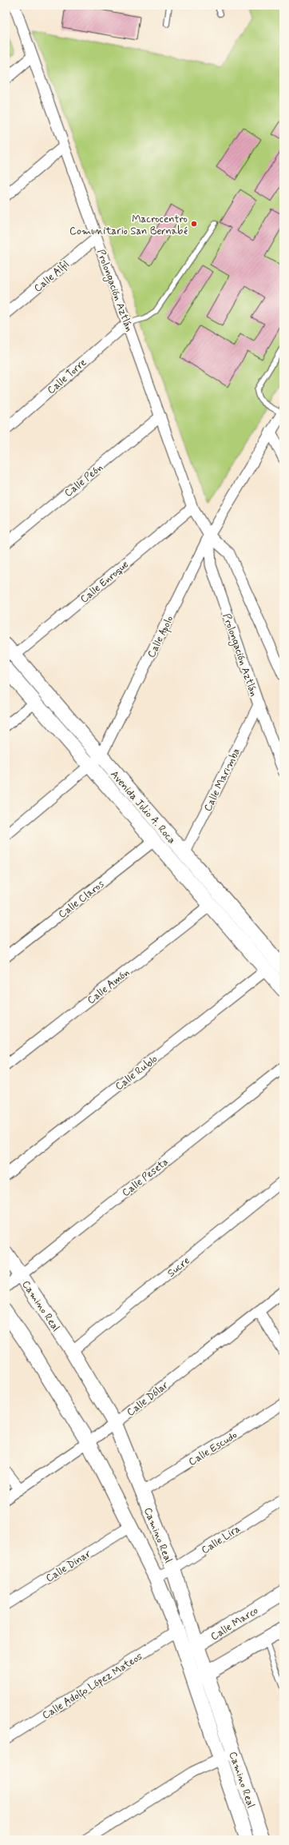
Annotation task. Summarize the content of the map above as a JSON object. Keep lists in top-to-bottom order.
{
  "streets": {
    "street": [
      "Calle Alfil",
      "Prolongación Aztlán",
      "Calle Torre",
      "Calle Peón",
      "Calle Enroque",
      "Calle Apolo",
      "Calle Marimba",
      "Avenida Julio A. Roca",
      "Calle Claros",
      "Calle Amón",
      "Calle Rublo",
      "Calle Peseta",
      "Sucre",
      "Camino Real",
      "Calle Dólar",
      "Calle Escudo",
      "Calle Lira",
      "Calle Dinar",
      "Calle Marco",
      "Calle Adolfo López Mateos"
    ]
  },
  "crossings": [
    ["Calle Alfil", "Prolongación Aztlán"],
    ["Prolongación Aztlán", "Calle Torre"],
    ["Prolongación Aztlán", "Calle Peón"],
    ["Prolongación Aztlán", "Calle Enroque"],
    ["Prolongación Aztlán", "Calle Apolo"],
    ["Prolongación Aztlán", "Calle Marimba"],
    ["Calle Enroque", "Avenida Julio A. Roca"],
    ["Calle Apolo", "Avenida Julio A. Roca"],
    ["Calle Marimba", "Avenida Julio A. Roca"],
    ["Avenida Julio A. Roca", "Calle Claros"],
    ["Avenida Julio A. Roca", "Calle Amón"],
    ["Avenida Julio A. Roca", "Calle Rublo"],
    ["Calle Peseta", "Camino Real"],
    ["Sucre", "Camino Real"],
    ["Camino Real", "Calle Dólar"],
    ["Camino Real", "Calle Escudo"],
    ["Camino Real", "Calle Lira"],
    ["Camino Real", "Calle Dinar"],
    ["Camino Real", "Calle Marco"],
    ["Camino Real", "Calle Adolfo López Mateos"]
  ],
  "places": ["Macrocentro Comunitario San Bernabé"]
}
